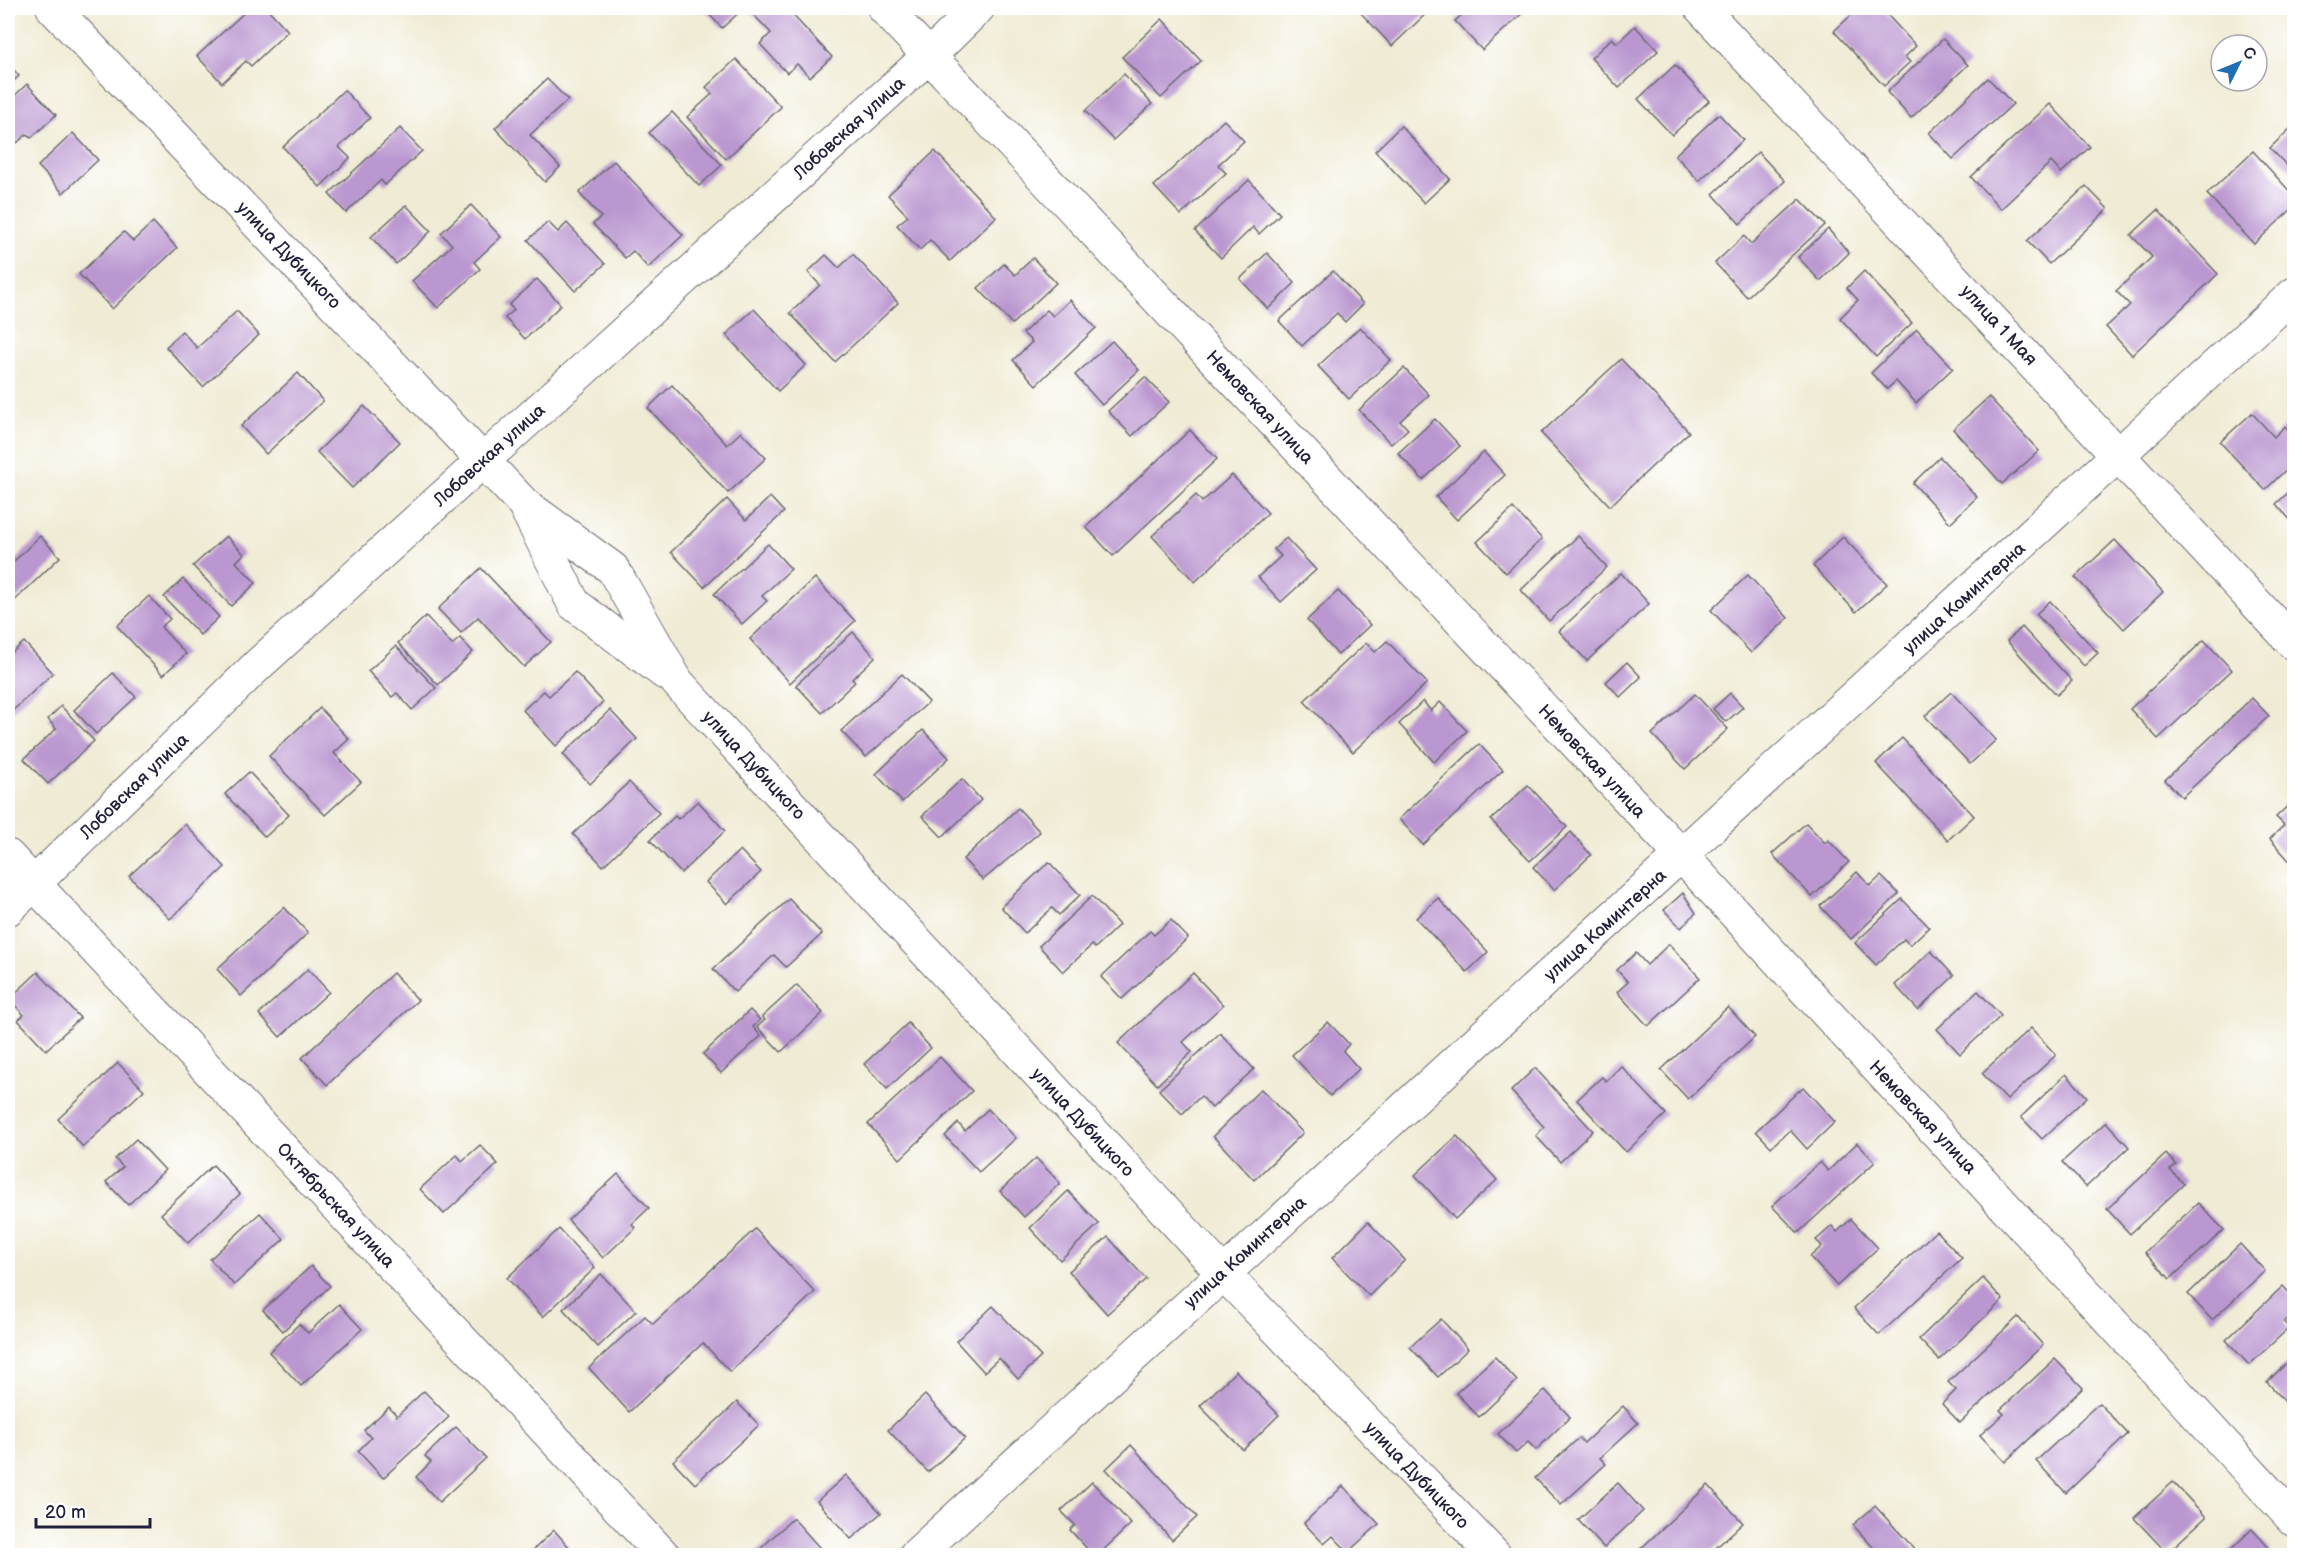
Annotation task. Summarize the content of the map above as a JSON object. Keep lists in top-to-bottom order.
{
  "streets": {
    "street": [
      "Лобовская улица",
      "улица Дубицкого",
      "улица 1 Мая",
      "Немовская улица",
      "улица Коминтерна",
      "Октябрьская улица"
    ]
  },
  "crossings": [
    ["Лобовская улица", "улица Дубицкого"],
    ["Лобовская улица", "Немовская улица"],
    ["Лобовская улица", "Октябрьская улица"],
    ["улица Дубицкого", "улица Коминтерна"],
    ["улица 1 Мая", "улица Коминтерна"],
    ["Немовская улица", "улица Коминтерна"]
  ],
  "scale_bar": "20 m",
  "north": "top right"
}
